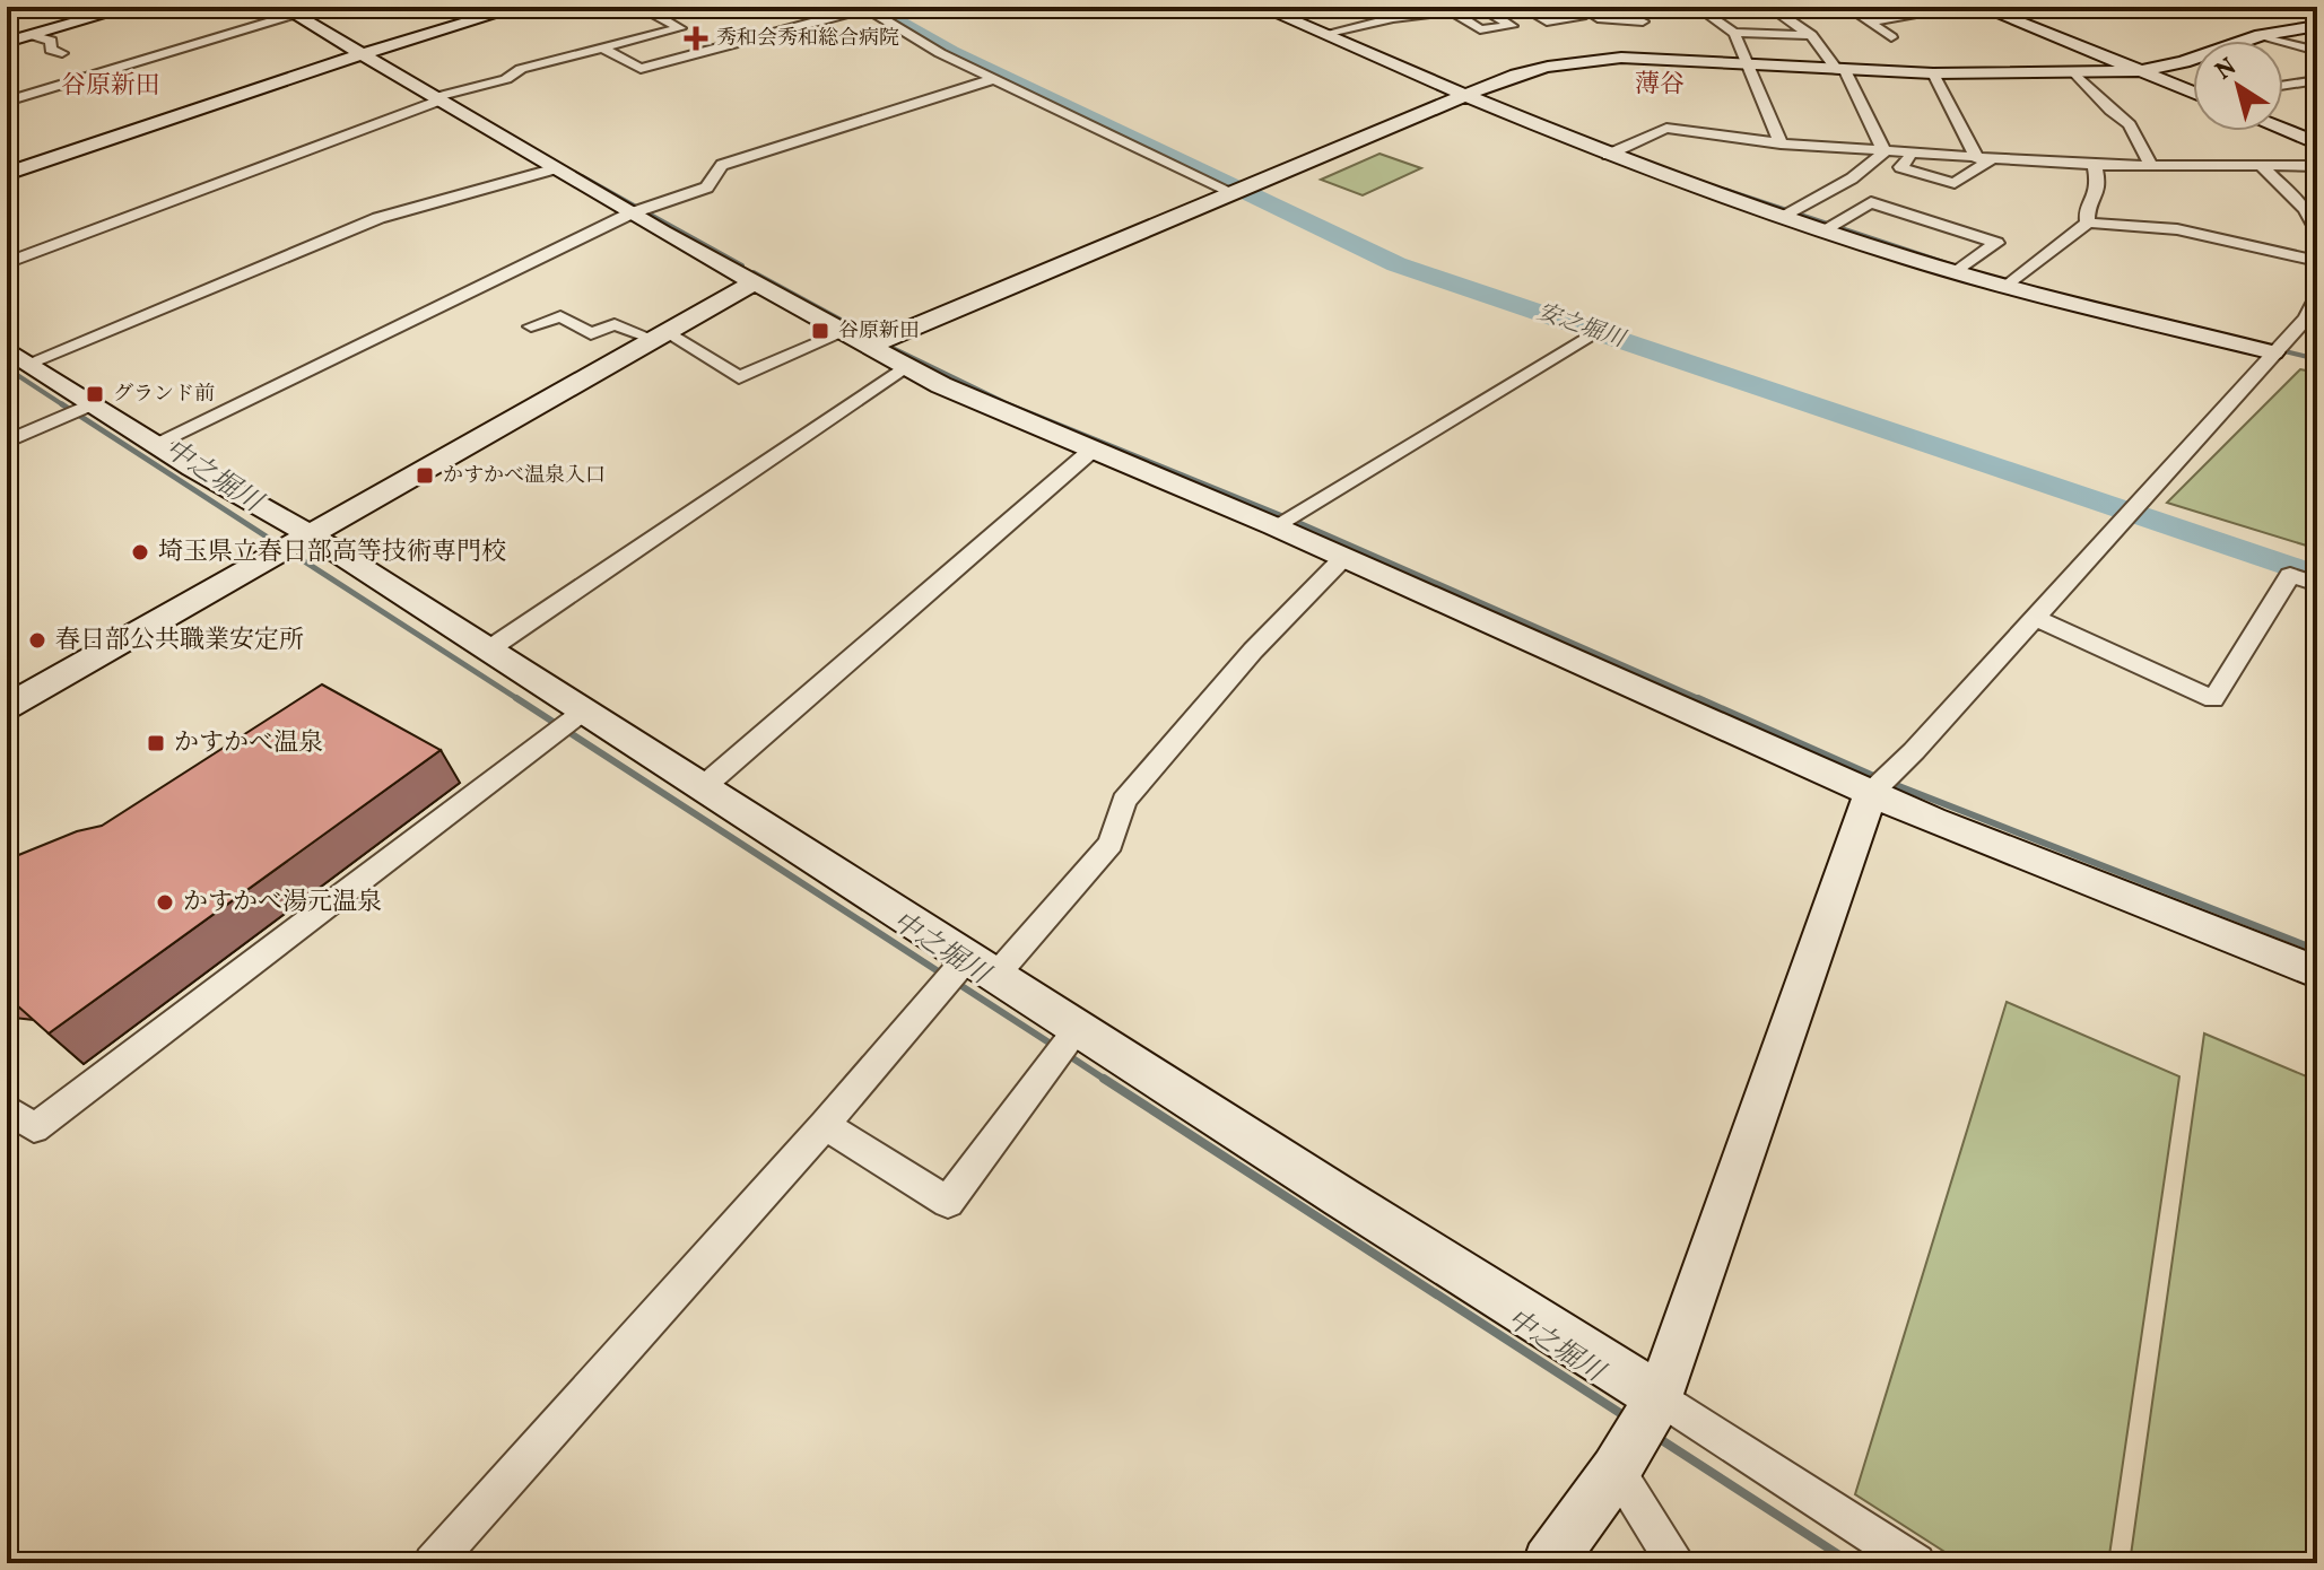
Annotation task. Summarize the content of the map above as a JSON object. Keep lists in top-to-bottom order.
{
  "districts": ["薄谷", "谷原新田"],
  "water": ["安之堀川", "中之堀川"],
  "places": {
    "health": ["秀和会秀和総合病院"],
    "transit": [
      "谷原新田",
      "グランド前",
      "かすかべ温泉入口",
      "かすかべ温泉"
    ],
    "other": ["埼玉県立春日部高等技術専門校", "春日部公共職業安定所", "かすかべ湯元温泉"]
  },
  "north": "top left"
}
